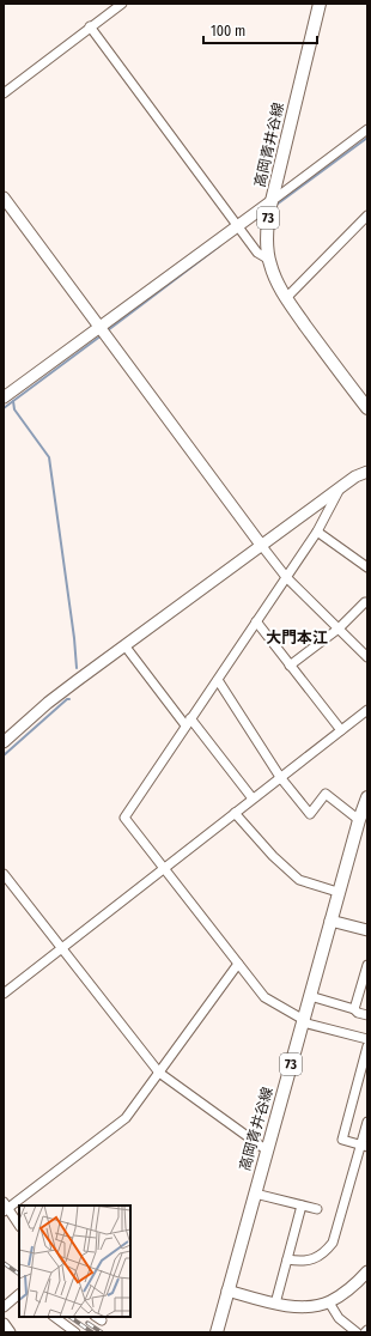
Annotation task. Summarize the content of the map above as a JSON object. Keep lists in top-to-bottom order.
{
  "streets": {
    "main road": ["高岡青井谷線", "73"]
  },
  "districts": ["大門本江"],
  "scale_bar": "100 m"
}
